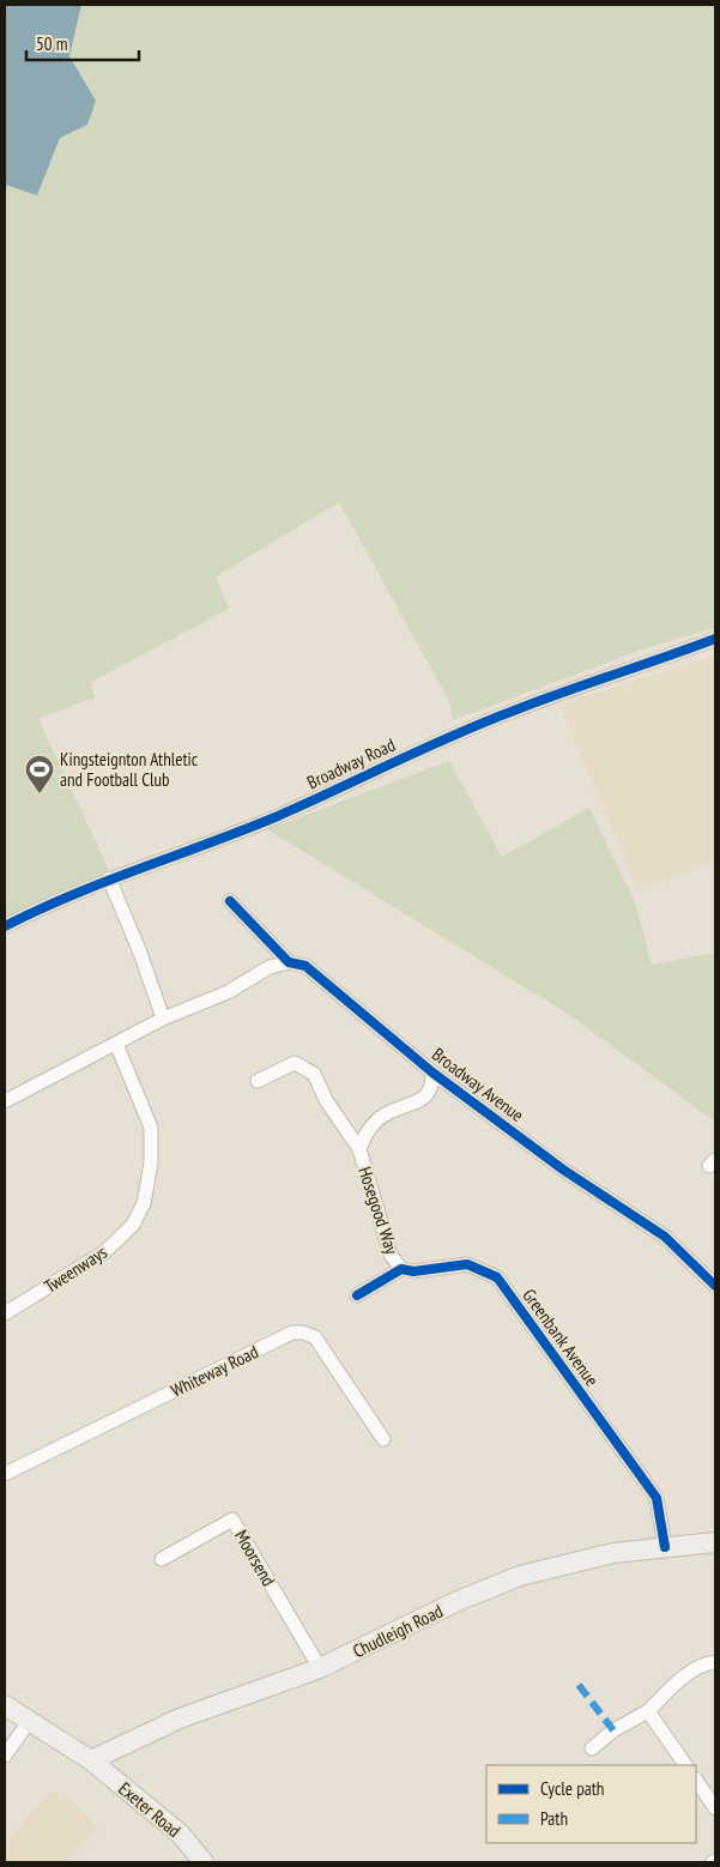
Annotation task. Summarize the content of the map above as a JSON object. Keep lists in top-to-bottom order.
{
  "streets": {
    "main road": ["Chudleigh Road", "Exeter Road"],
    "street": [
      "Broadway Road",
      "Broadway Avenue",
      "Hosegood Way",
      "Tweenways",
      "Greenbank Avenue",
      "Whiteway Road",
      "Moorsend"
    ]
  },
  "crossings": [
    ["Broadway Avenue", "Hosegood Way"],
    ["Hosegood Way", "Greenbank Avenue"],
    ["Greenbank Avenue", "Chudleigh Road"],
    ["Moorsend", "Chudleigh Road"],
    ["Chudleigh Road", "Exeter Road"]
  ],
  "places": {
    "sports": ["Kingsteignton Athletic and Football Club"]
  },
  "legend": ["Cycle path", "Path"],
  "scale_bar": "50 m"
}
